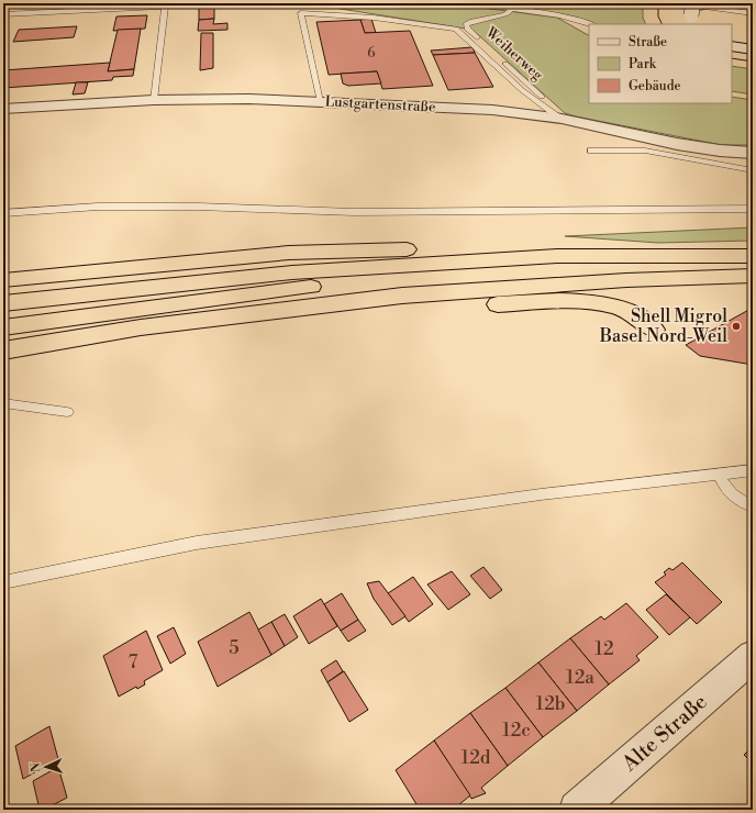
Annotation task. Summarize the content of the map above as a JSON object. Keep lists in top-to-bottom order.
{
  "streets": {
    "street": ["Lustgartenstraße", "Alte Straße"],
    "lane": ["Weiherweg"]
  },
  "crossings": [
    ["Weiherweg", "Lustgartenstraße"]
  ],
  "places": ["Shell Migrol Basel Nord-Weil"],
  "house_numbers": [
    "6",
    "5",
    "12",
    "7",
    "12a",
    "12b",
    "12c",
    "12d"
  ],
  "legend": ["Straße", "Park", "Gebäude"],
  "north": "left"
}
